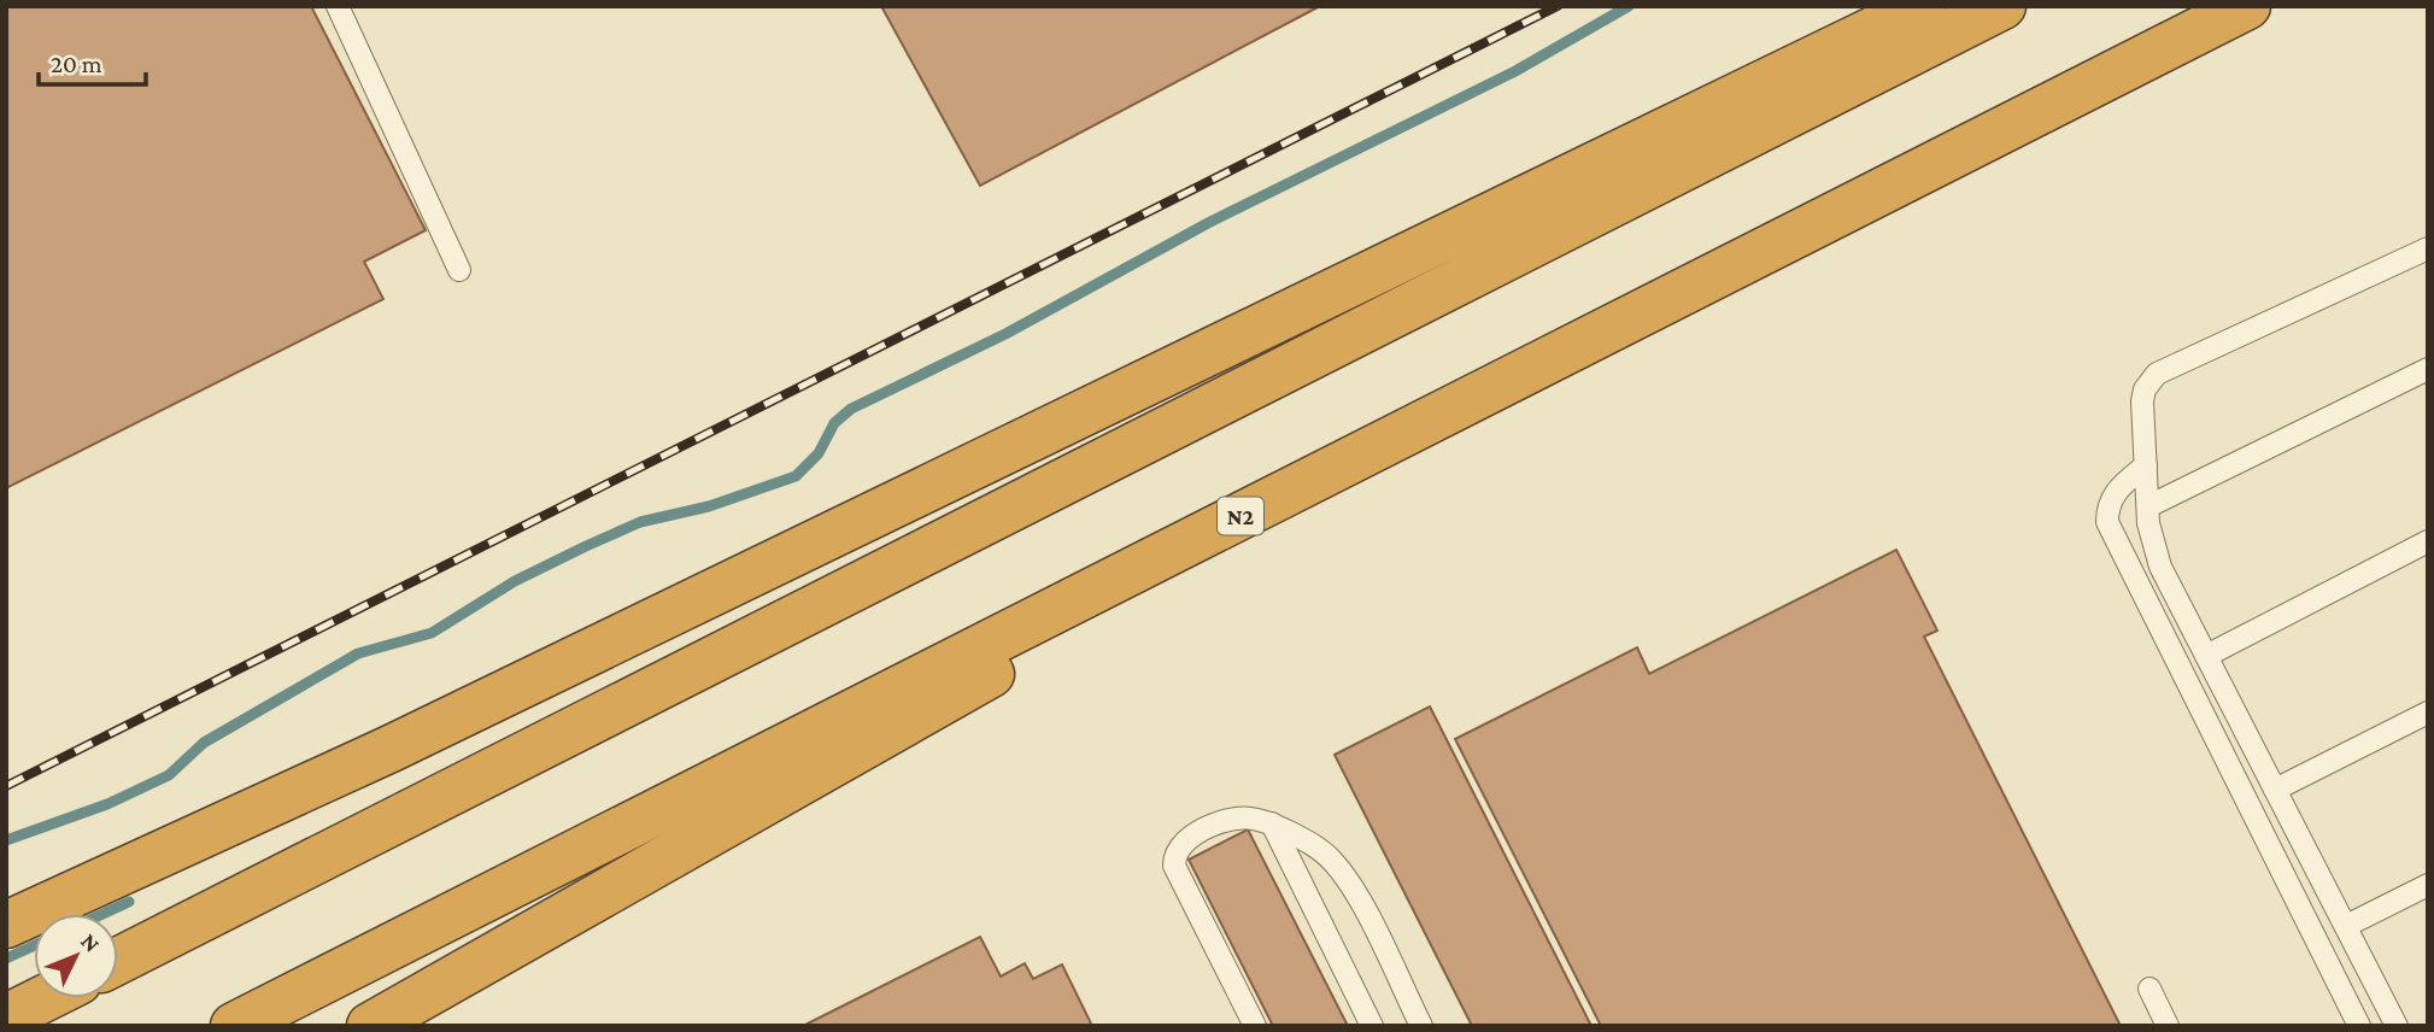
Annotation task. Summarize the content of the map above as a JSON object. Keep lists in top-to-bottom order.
{
  "streets": {
    "highway": ["N2"]
  },
  "scale_bar": "20 m",
  "north": "top right"
}
